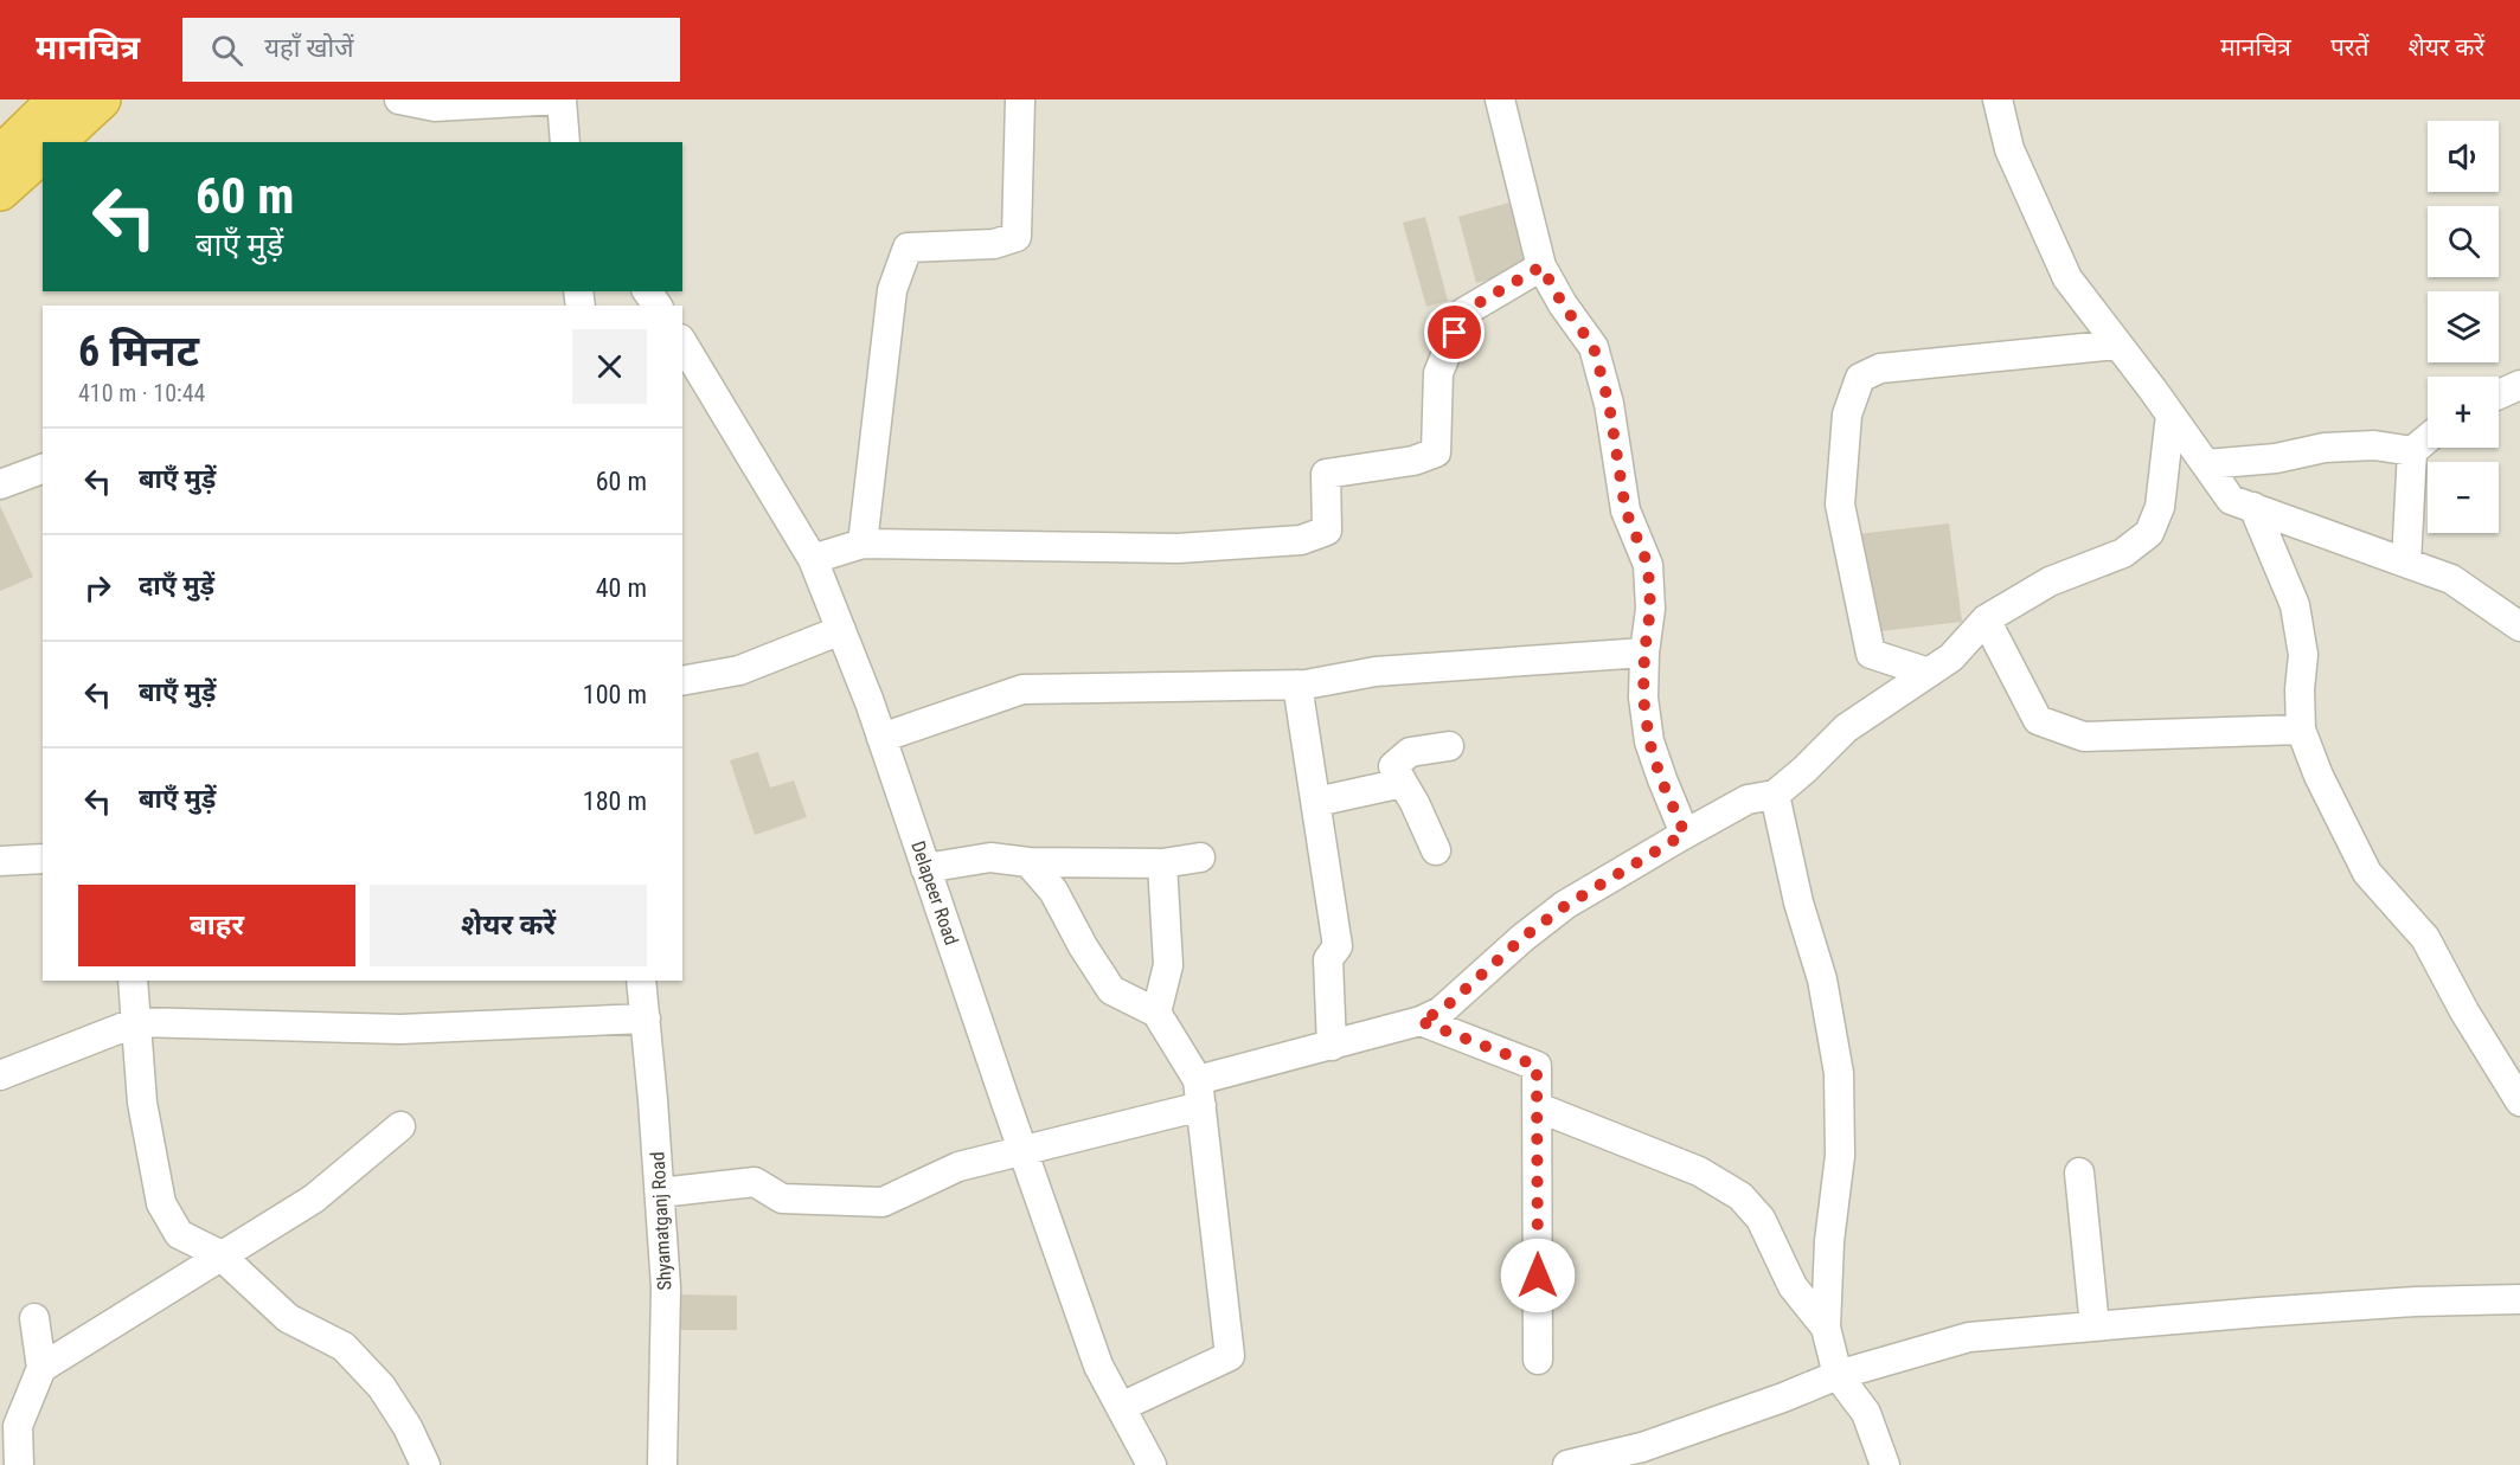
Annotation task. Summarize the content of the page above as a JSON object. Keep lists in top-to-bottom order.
{
  "streets": {
    "street": ["Delapeer Road", "Shyamatganj Road"]
  },
  "page": {
    "header": "मानचित्र",
    "search": "यहाँ खोजें",
    "nav": ["मानचित्र", "परतें", "शेयर करें"],
    "map_buttons": ["+", "−"],
    "turn": ["60 m", "बाएँ मुड़ें"],
    "heading": ["6 मिनट", "410 m · 10:44"],
    "list": [
      {
        "name": "बाएँ मुड़ें",
        "value": "60 m"
      },
      {
        "name": "दाएँ मुड़ें",
        "value": "40 m"
      },
      {
        "name": "बाएँ मुड़ें",
        "value": "100 m"
      },
      {
        "name": "बाएँ मुड़ें",
        "value": "180 m"
      }
    ],
    "buttons": ["बाहर", "शेयर करें"]
  }
}
